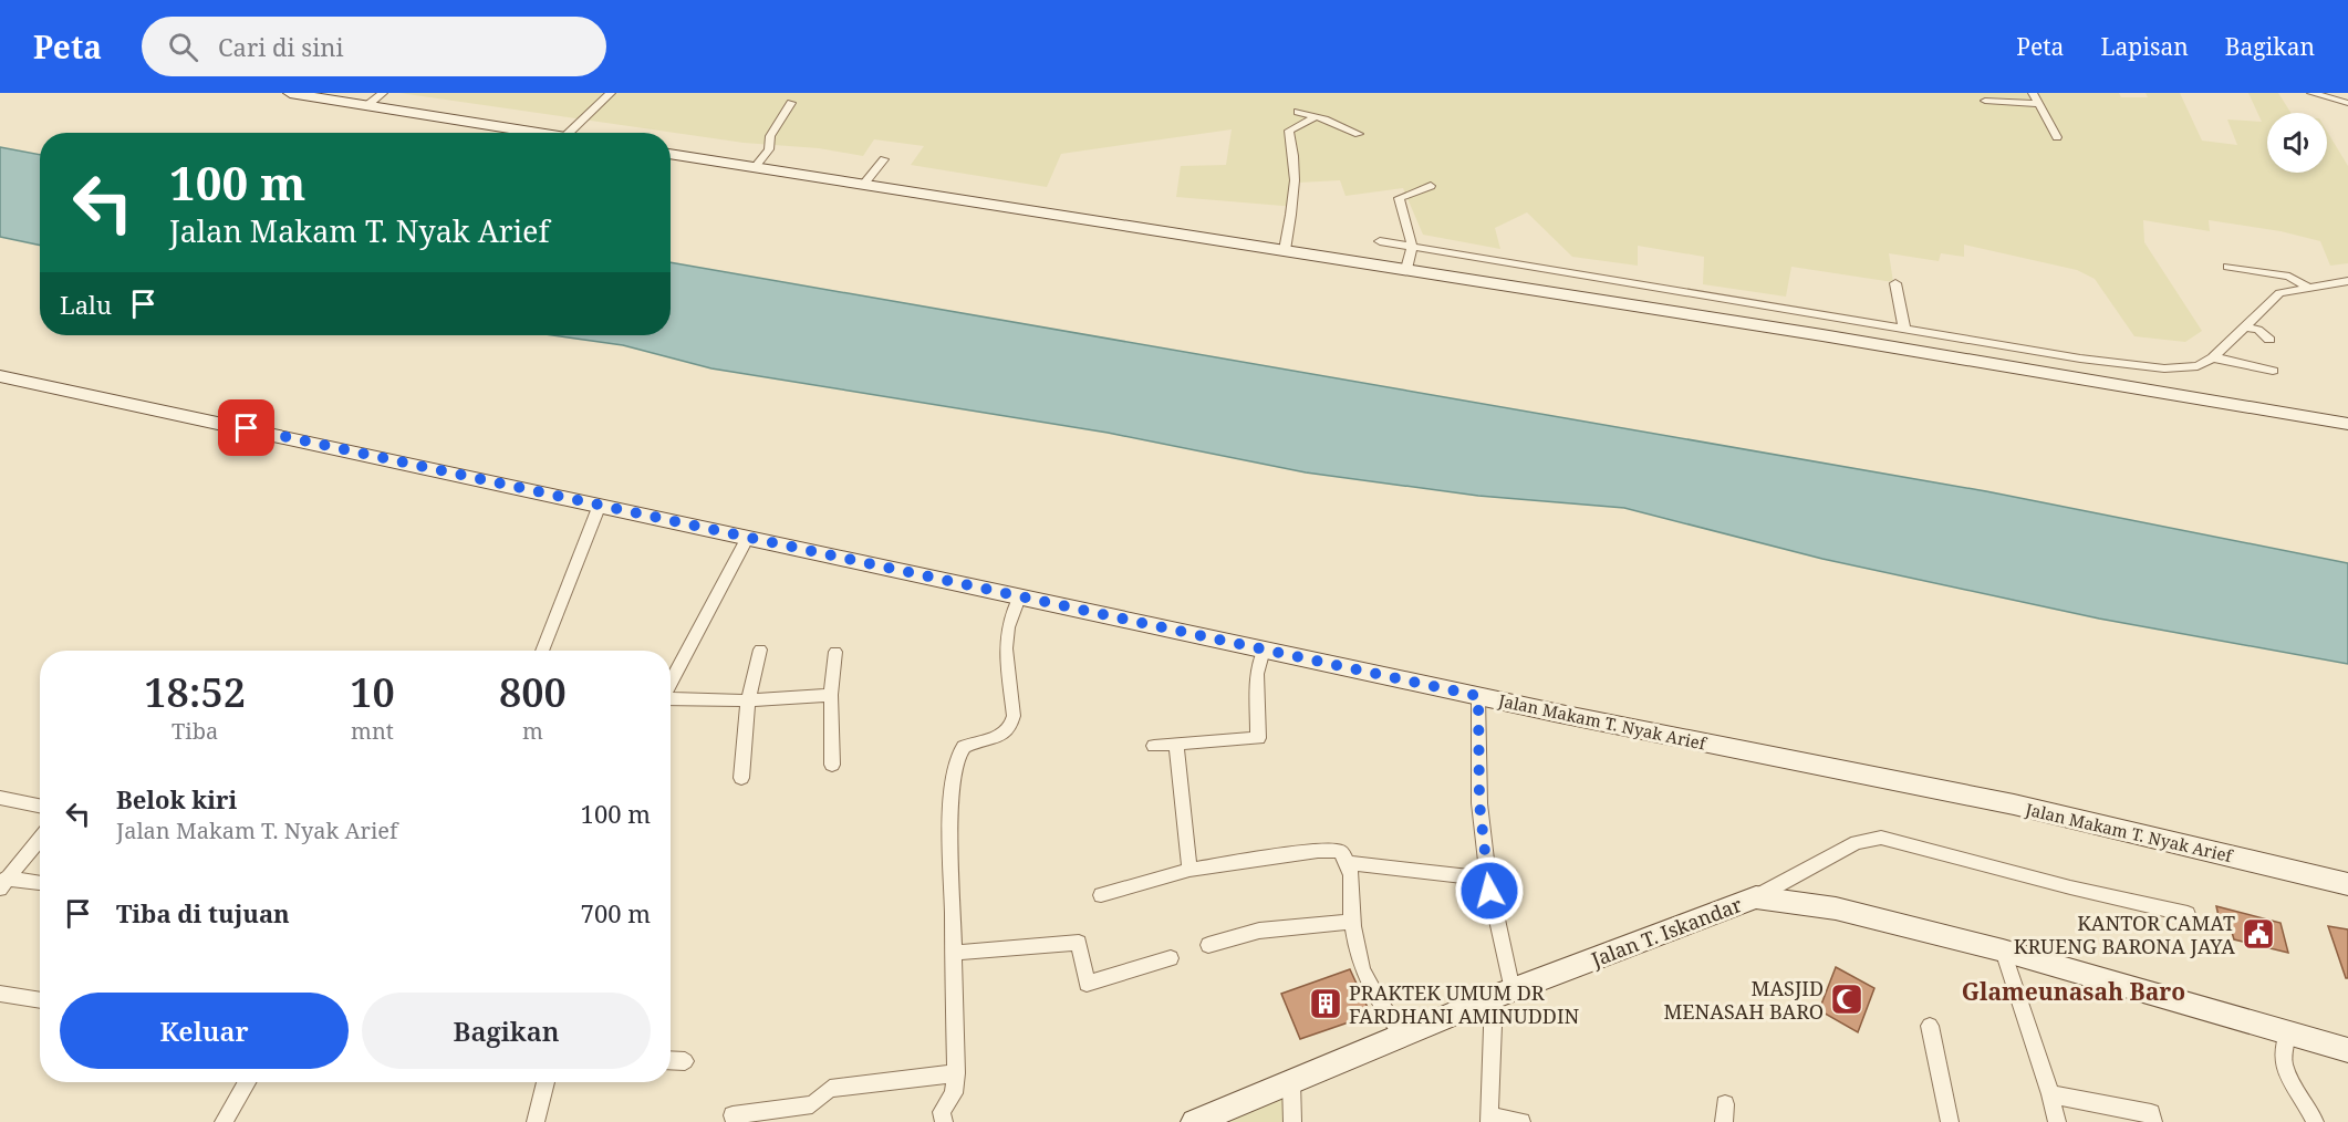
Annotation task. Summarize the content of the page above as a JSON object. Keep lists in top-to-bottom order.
{
  "streets": {
    "street": ["Jalan Makam T. Nyak Arief", "Jalan T. Iskandar"]
  },
  "districts": ["Glameunasah Baro"],
  "places": {
    "public building": ["KANTOR CAMAT KRUENG BARONA JAYA"],
    "mosque": ["MASJID MENASAH BARO"],
    "building": ["PRAKTEK UMUM DR FARDHANI AMINUDDIN"]
  },
  "page": {
    "header": "Peta",
    "search": "Cari di sini",
    "nav": ["Peta", "Lapisan", "Bagikan"],
    "turn": ["100 m", "Jalan Makam T. Nyak Arief"],
    "then": "Lalu",
    "eta": [
      "18:52",
      "Tiba",
      "10",
      "mnt",
      "800",
      "m"
    ],
    "list": [
      {
        "name": "Belok kiri",
        "note": "Jalan Makam T. Nyak Arief",
        "value": "100 m"
      },
      {
        "name": "Tiba di tujuan",
        "value": "700 m"
      }
    ],
    "buttons": ["Keluar", "Bagikan"]
  }
}
